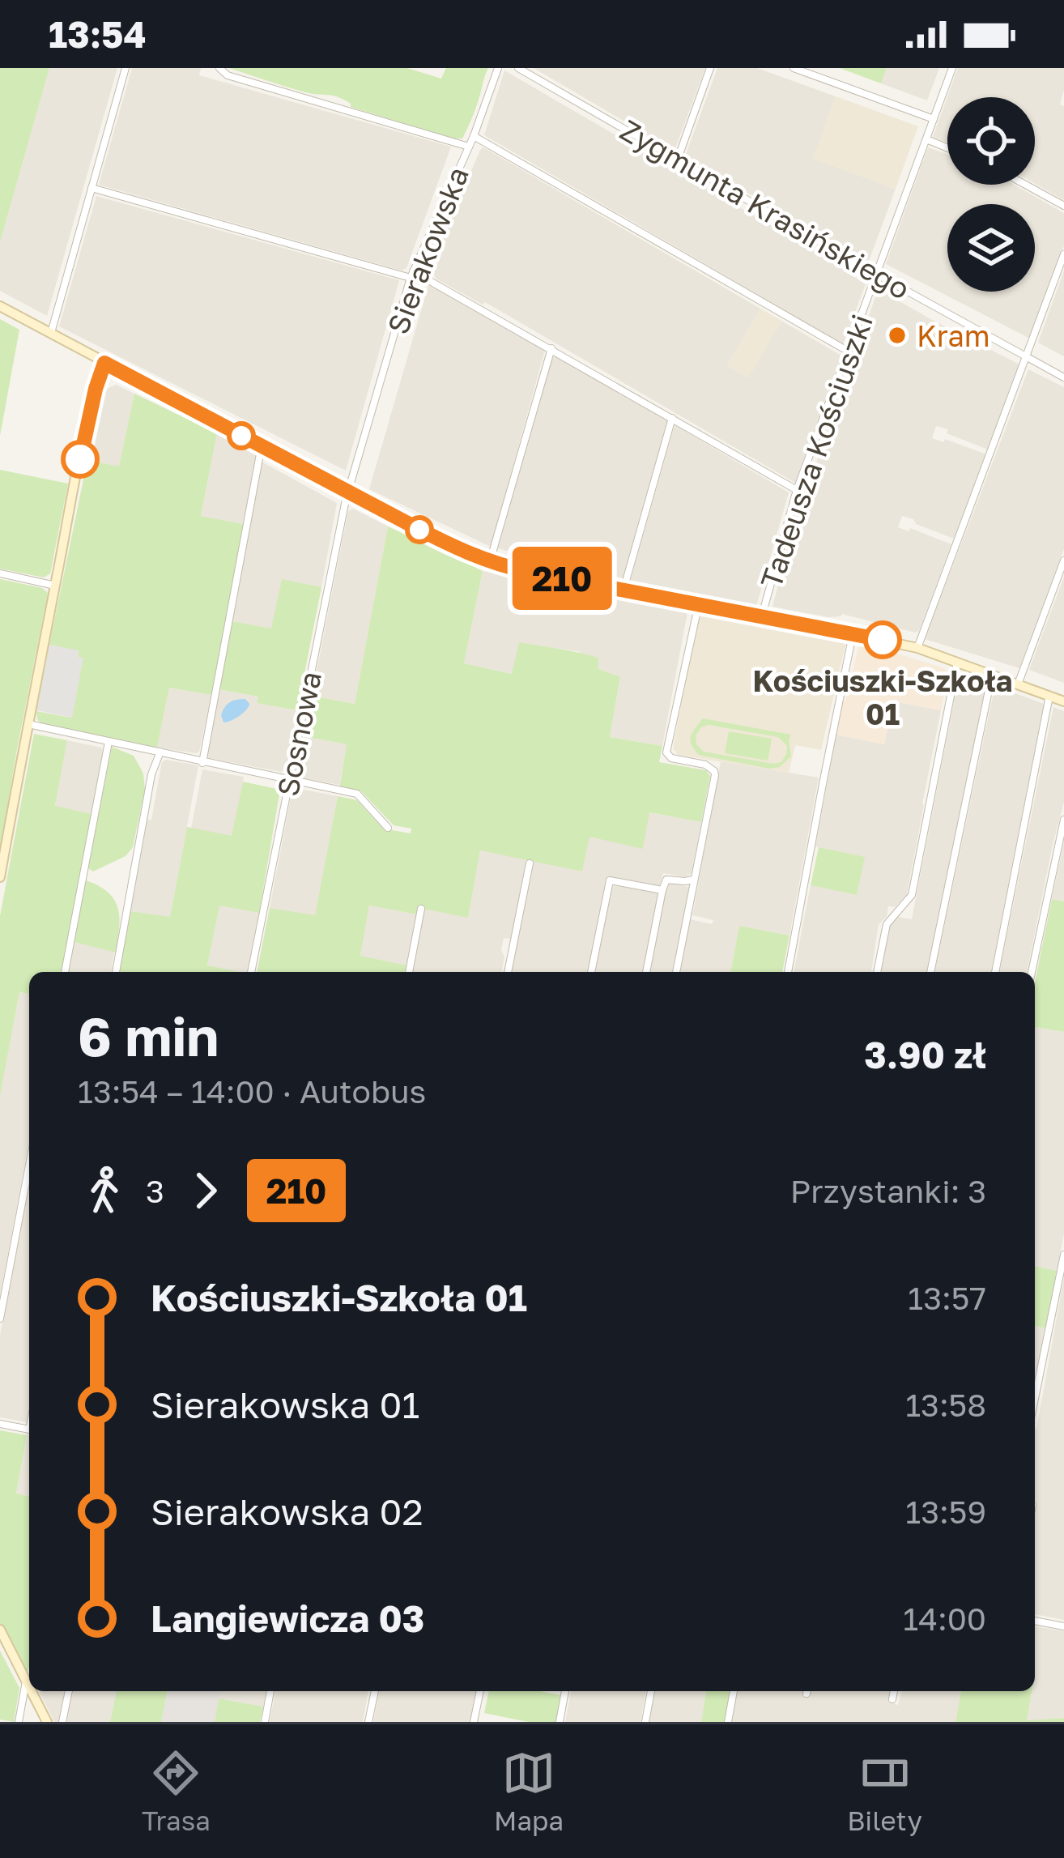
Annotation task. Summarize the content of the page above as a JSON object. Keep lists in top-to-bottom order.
{
  "streets": {
    "street": [
      "Zygmunta Krasińskiego",
      "Sierakowska",
      "Tadeusza Kościuszki",
      "Sosnowa"
    ]
  },
  "crossings": [
    ["Zygmunta Krasińskiego", "Tadeusza Kościuszki"],
    ["Sierakowska", "Sosnowa"]
  ],
  "places": ["Kram", "Kościuszki-Szkoła 01"],
  "lines": ["bus line 210"],
  "page": {
    "status": "13:54",
    "on_map": "210",
    "heading": ["6 min", "13:54 – 14:00 · Autobus", "3.90 zł"],
    "legs": ["3", "210", "Przystanki: 3"],
    "list": [
      {
        "name": "Kościuszki-Szkoła 01",
        "value": "13:57"
      },
      {
        "name": "Sierakowska 01",
        "value": "13:58"
      },
      {
        "name": "Sierakowska 02",
        "value": "13:59"
      },
      {
        "name": "Langiewicza 03",
        "value": "14:00"
      }
    ],
    "tabs": ["Trasa", "Mapa", "Bilety"]
  }
}
